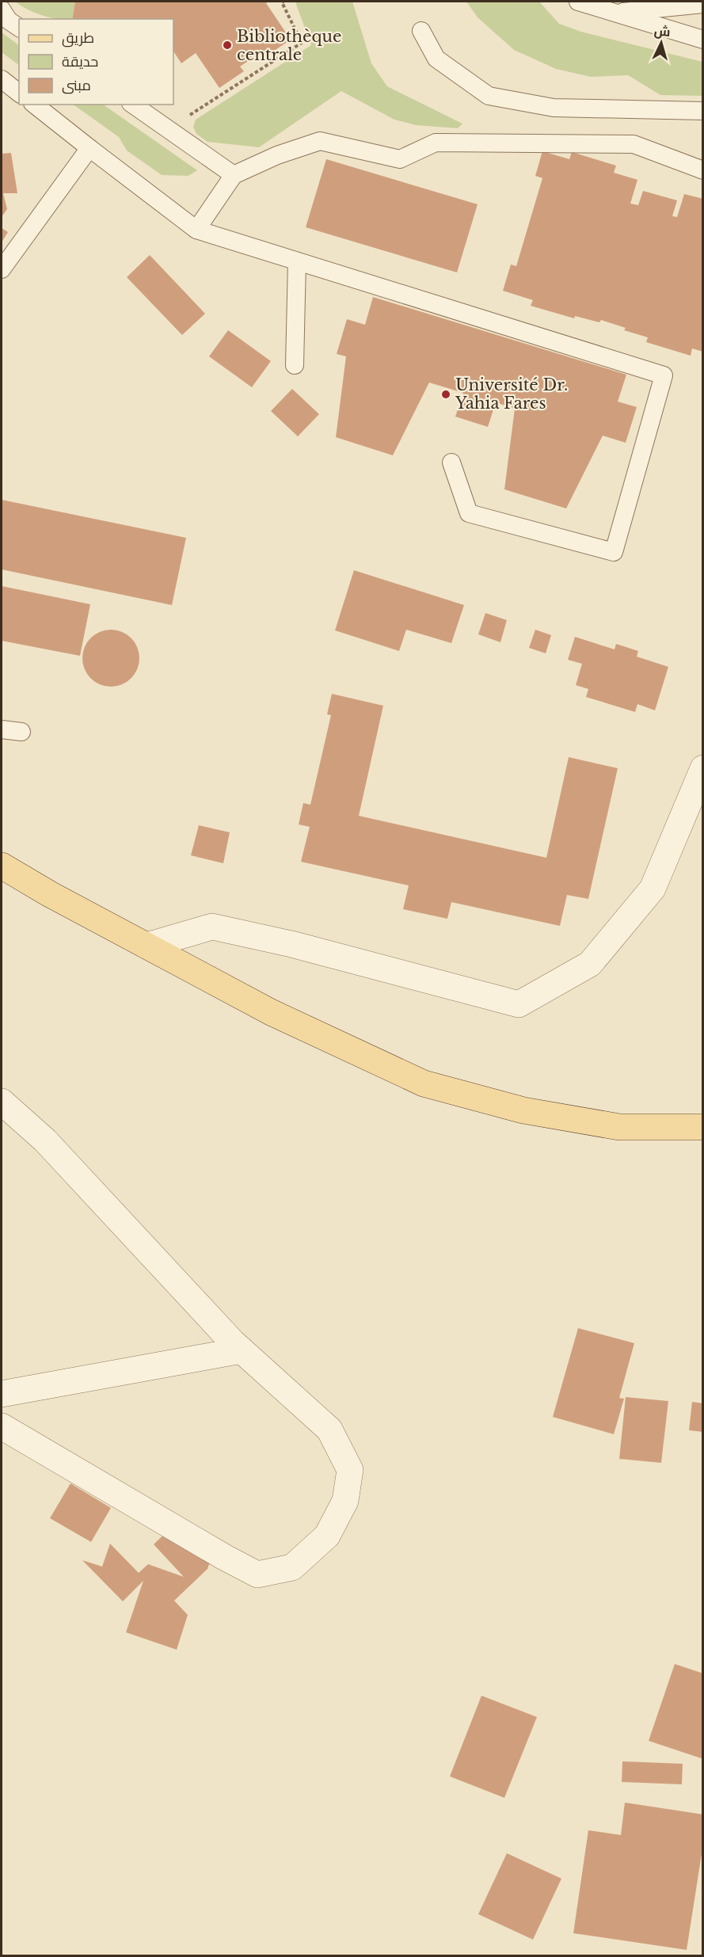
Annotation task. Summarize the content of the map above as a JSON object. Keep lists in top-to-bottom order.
{
  "places": ["Bibliothèque centrale", "Université Dr. Yahia Fares"],
  "legend": ["طريق", "حديقة", "مبنى"],
  "north": "top"
}
